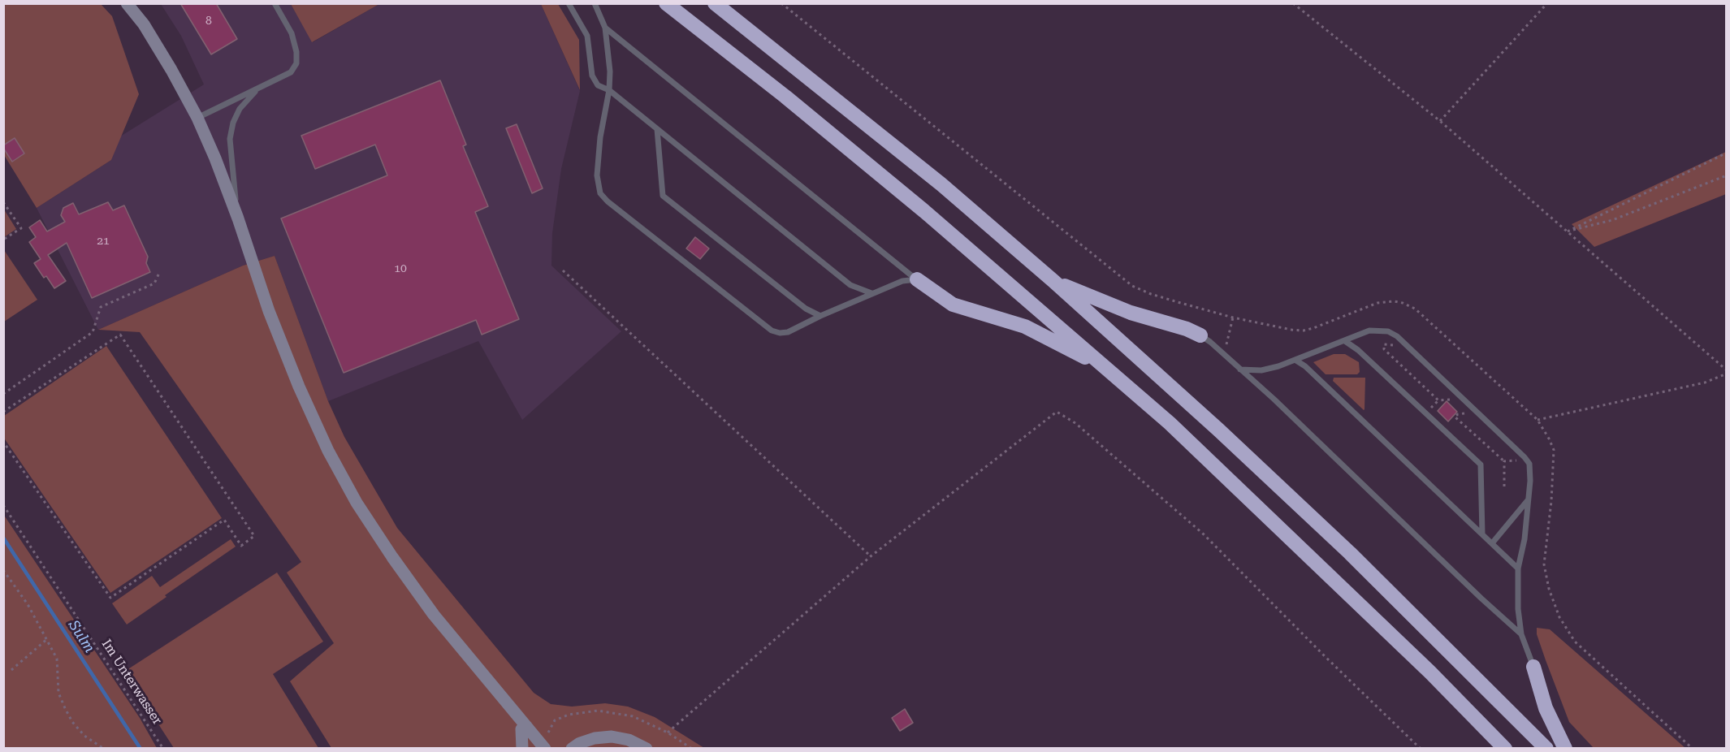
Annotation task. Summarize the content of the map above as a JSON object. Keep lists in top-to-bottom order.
{
  "streets": {
    "path": ["Im Unterwasser"]
  },
  "water": ["Sulm"],
  "house_numbers": ["8", "21", "10"]
}
